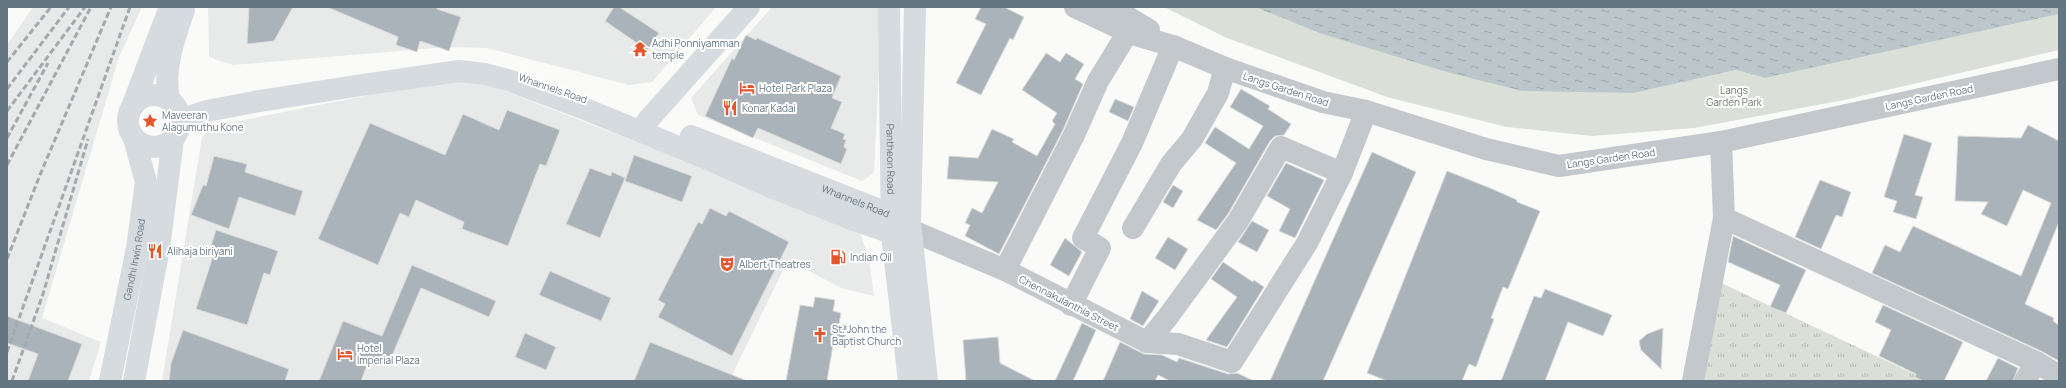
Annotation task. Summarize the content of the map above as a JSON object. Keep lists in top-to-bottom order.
{
  "streets": {
    "main road": ["Whannels Road", "Pantheon Road", "Gandhi Irwin Road"],
    "street": ["Langs Garden Road", "Chennakulanthia Street"]
  },
  "crossings": [
    ["Whannels Road", "Pantheon Road"],
    ["Whannels Road", "Gandhi Irwin Road"],
    ["Whannels Road", "Chennakulanthia Street"],
    ["Pantheon Road", "Chennakulanthia Street"]
  ],
  "parks": ["Langs Garden Park"],
  "places": {
    "temple": ["Adhi Ponniyamman temple"],
    "hotel": ["Hotel Park Plaza", "Hotel Imperial Plaza"],
    "restaurant": ["Konar Kadai", "Alihaja biriyani"],
    "place": ["Maveeran Alagumuthu Kone"],
    "fuel station": ["Indian Oil"],
    "theatre": ["Albert Theatres"],
    "church": ["St. John the Baptist Church"]
  }
}
